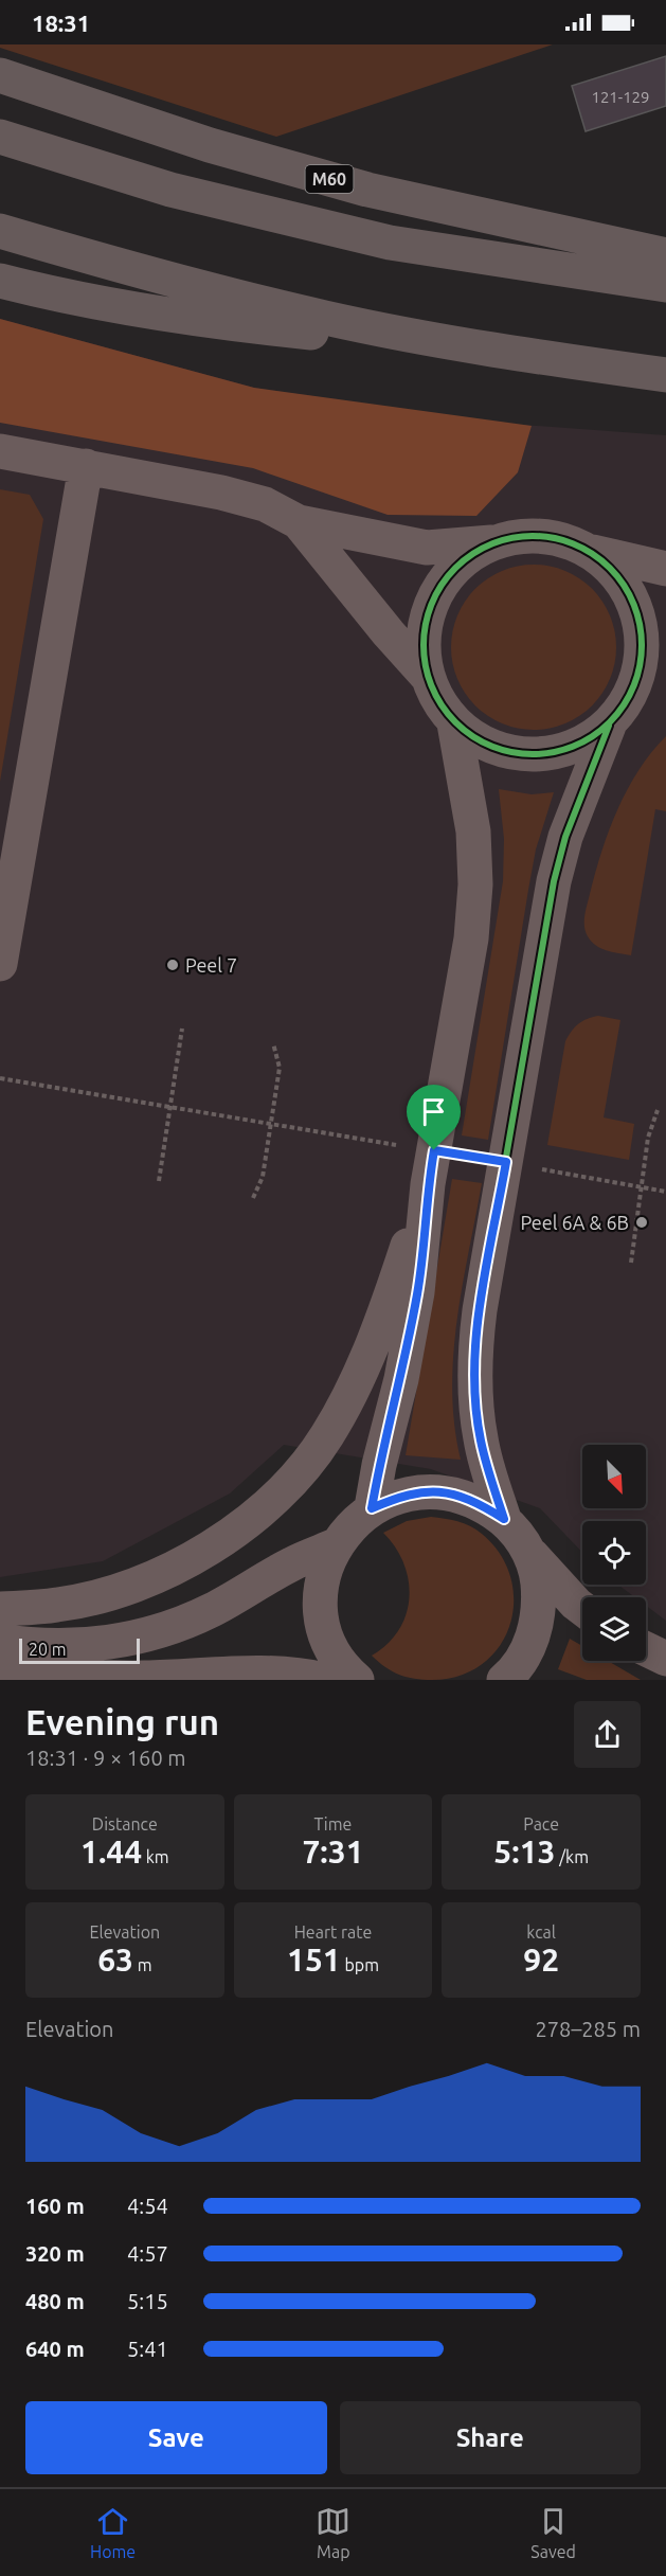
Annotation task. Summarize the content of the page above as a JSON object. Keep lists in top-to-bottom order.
{
  "streets": {
    "highway": ["M60"]
  },
  "places": ["Peel 7", "Peel 6A & 6B"],
  "house_numbers": ["121-129"],
  "scale_bar": "20 m",
  "north": "bottom right",
  "page": {
    "status": "18:31",
    "scale": "20 m",
    "heading": ["Evening run", "18:31 · 9 × 160 m"],
    "stats": [
      ["Distance", "1.44 km"],
      ["Time", "7:31"],
      ["Pace", "5:13 /km"],
      ["Elevation", "63 m"],
      ["Heart rate", "151 bpm"],
      ["kcal", "92"]
    ],
    "chart": ["Elevation", "278–285 m"],
    "list": [
      {
        "name": "160 m",
        "note": "4:54"
      },
      {
        "name": "320 m",
        "note": "4:57"
      },
      {
        "name": "480 m",
        "note": "5:15"
      },
      {
        "name": "640 m",
        "note": "5:41"
      }
    ],
    "buttons": ["Save", "Share"],
    "tabs": ["Home", "Map", "Saved"]
  }
}
